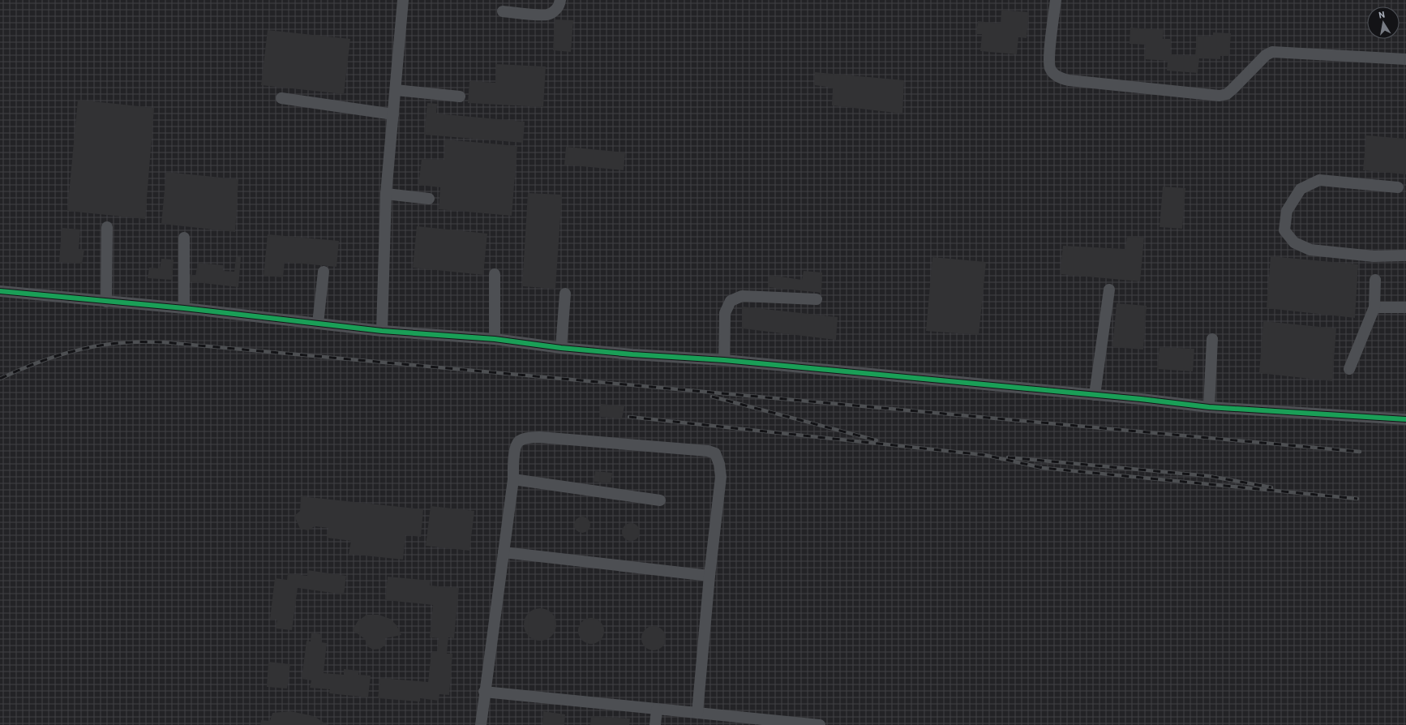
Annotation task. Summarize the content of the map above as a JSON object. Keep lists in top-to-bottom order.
{
  "north": "top"
}
